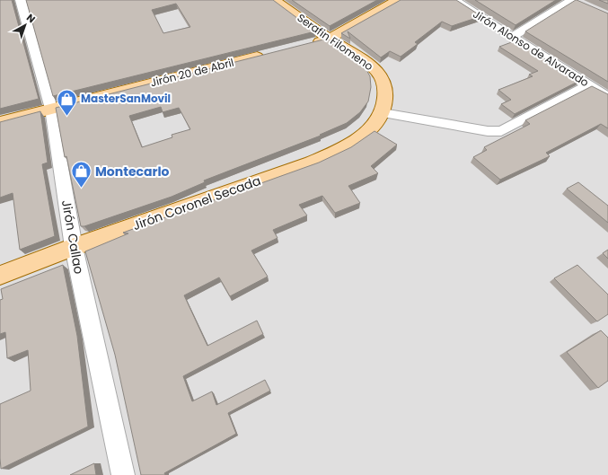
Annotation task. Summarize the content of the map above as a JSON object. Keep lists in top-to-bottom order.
{
  "streets": {
    "main road": ["Serafin Filomeno", "Jirón 20 de Abril", "Jirón Coronel Secada"],
    "street": ["Jirón Alonso de Alvarado", "Jirón Callao"]
  },
  "crossings": [
    ["Serafin Filomeno", "Jirón Coronel Secada"],
    ["Jirón 20 de Abril", "Jirón Callao"],
    ["Jirón Coronel Secada", "Jirón Callao"]
  ],
  "places": {
    "shop": ["MasterSanMovil", "Montecarlo"]
  },
  "north": "top right"
}
